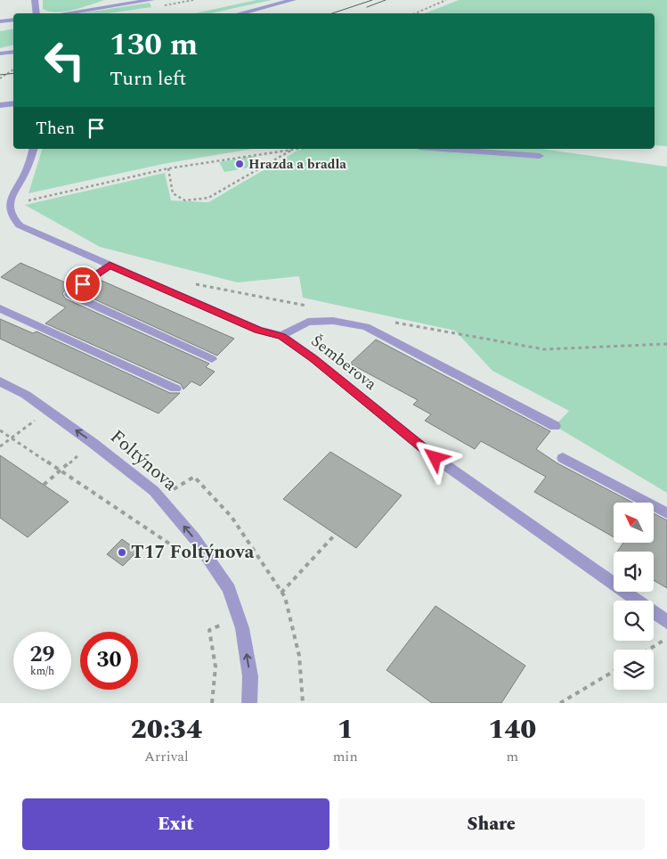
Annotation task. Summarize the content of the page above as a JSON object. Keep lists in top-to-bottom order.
{
  "streets": {
    "street": ["Šemberova", "Foltýnova"]
  },
  "one_way": ["Foltýnova"],
  "places": ["Hrazda a bradla", "T17 Foltýnova"],
  "north": "top left",
  "page": {
    "turn": ["130 m", "Turn left"],
    "then": "Then",
    "speed": "29 km/h",
    "limit": "30",
    "eta": [
      "20:34",
      "Arrival",
      "1",
      "min",
      "140",
      "m"
    ],
    "buttons": ["Exit", "Share"]
  }
}
